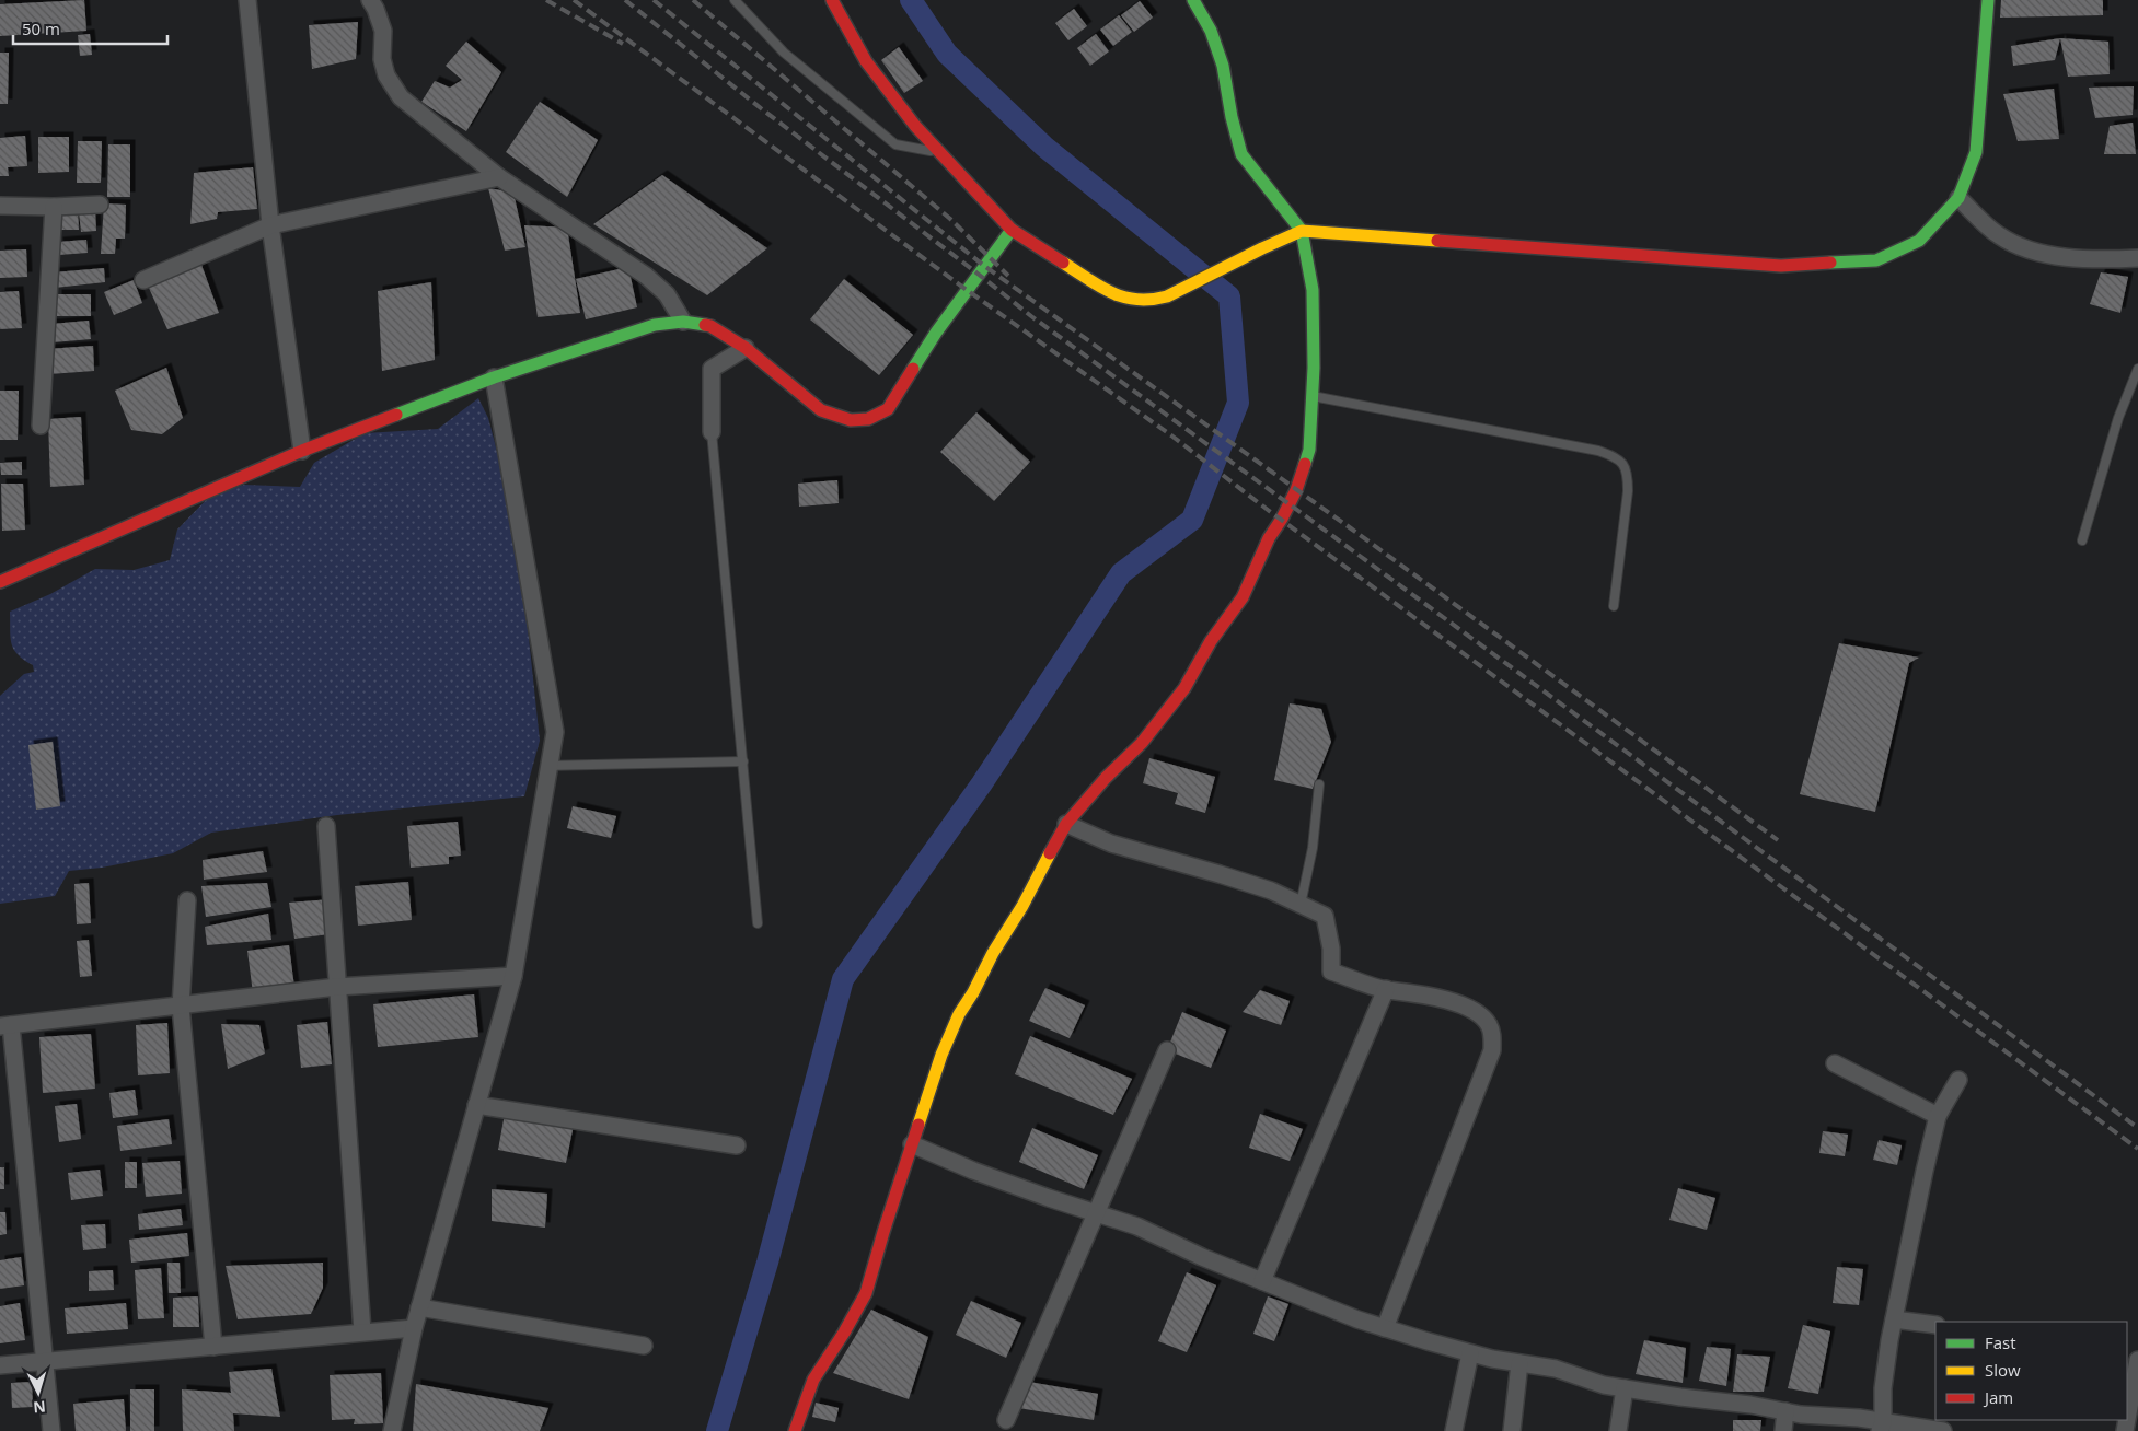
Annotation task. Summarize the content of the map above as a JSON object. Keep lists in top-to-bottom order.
{
  "legend": ["Fast", "Slow", "Jam"],
  "scale_bar": "50 m",
  "north": "bottom"
}
